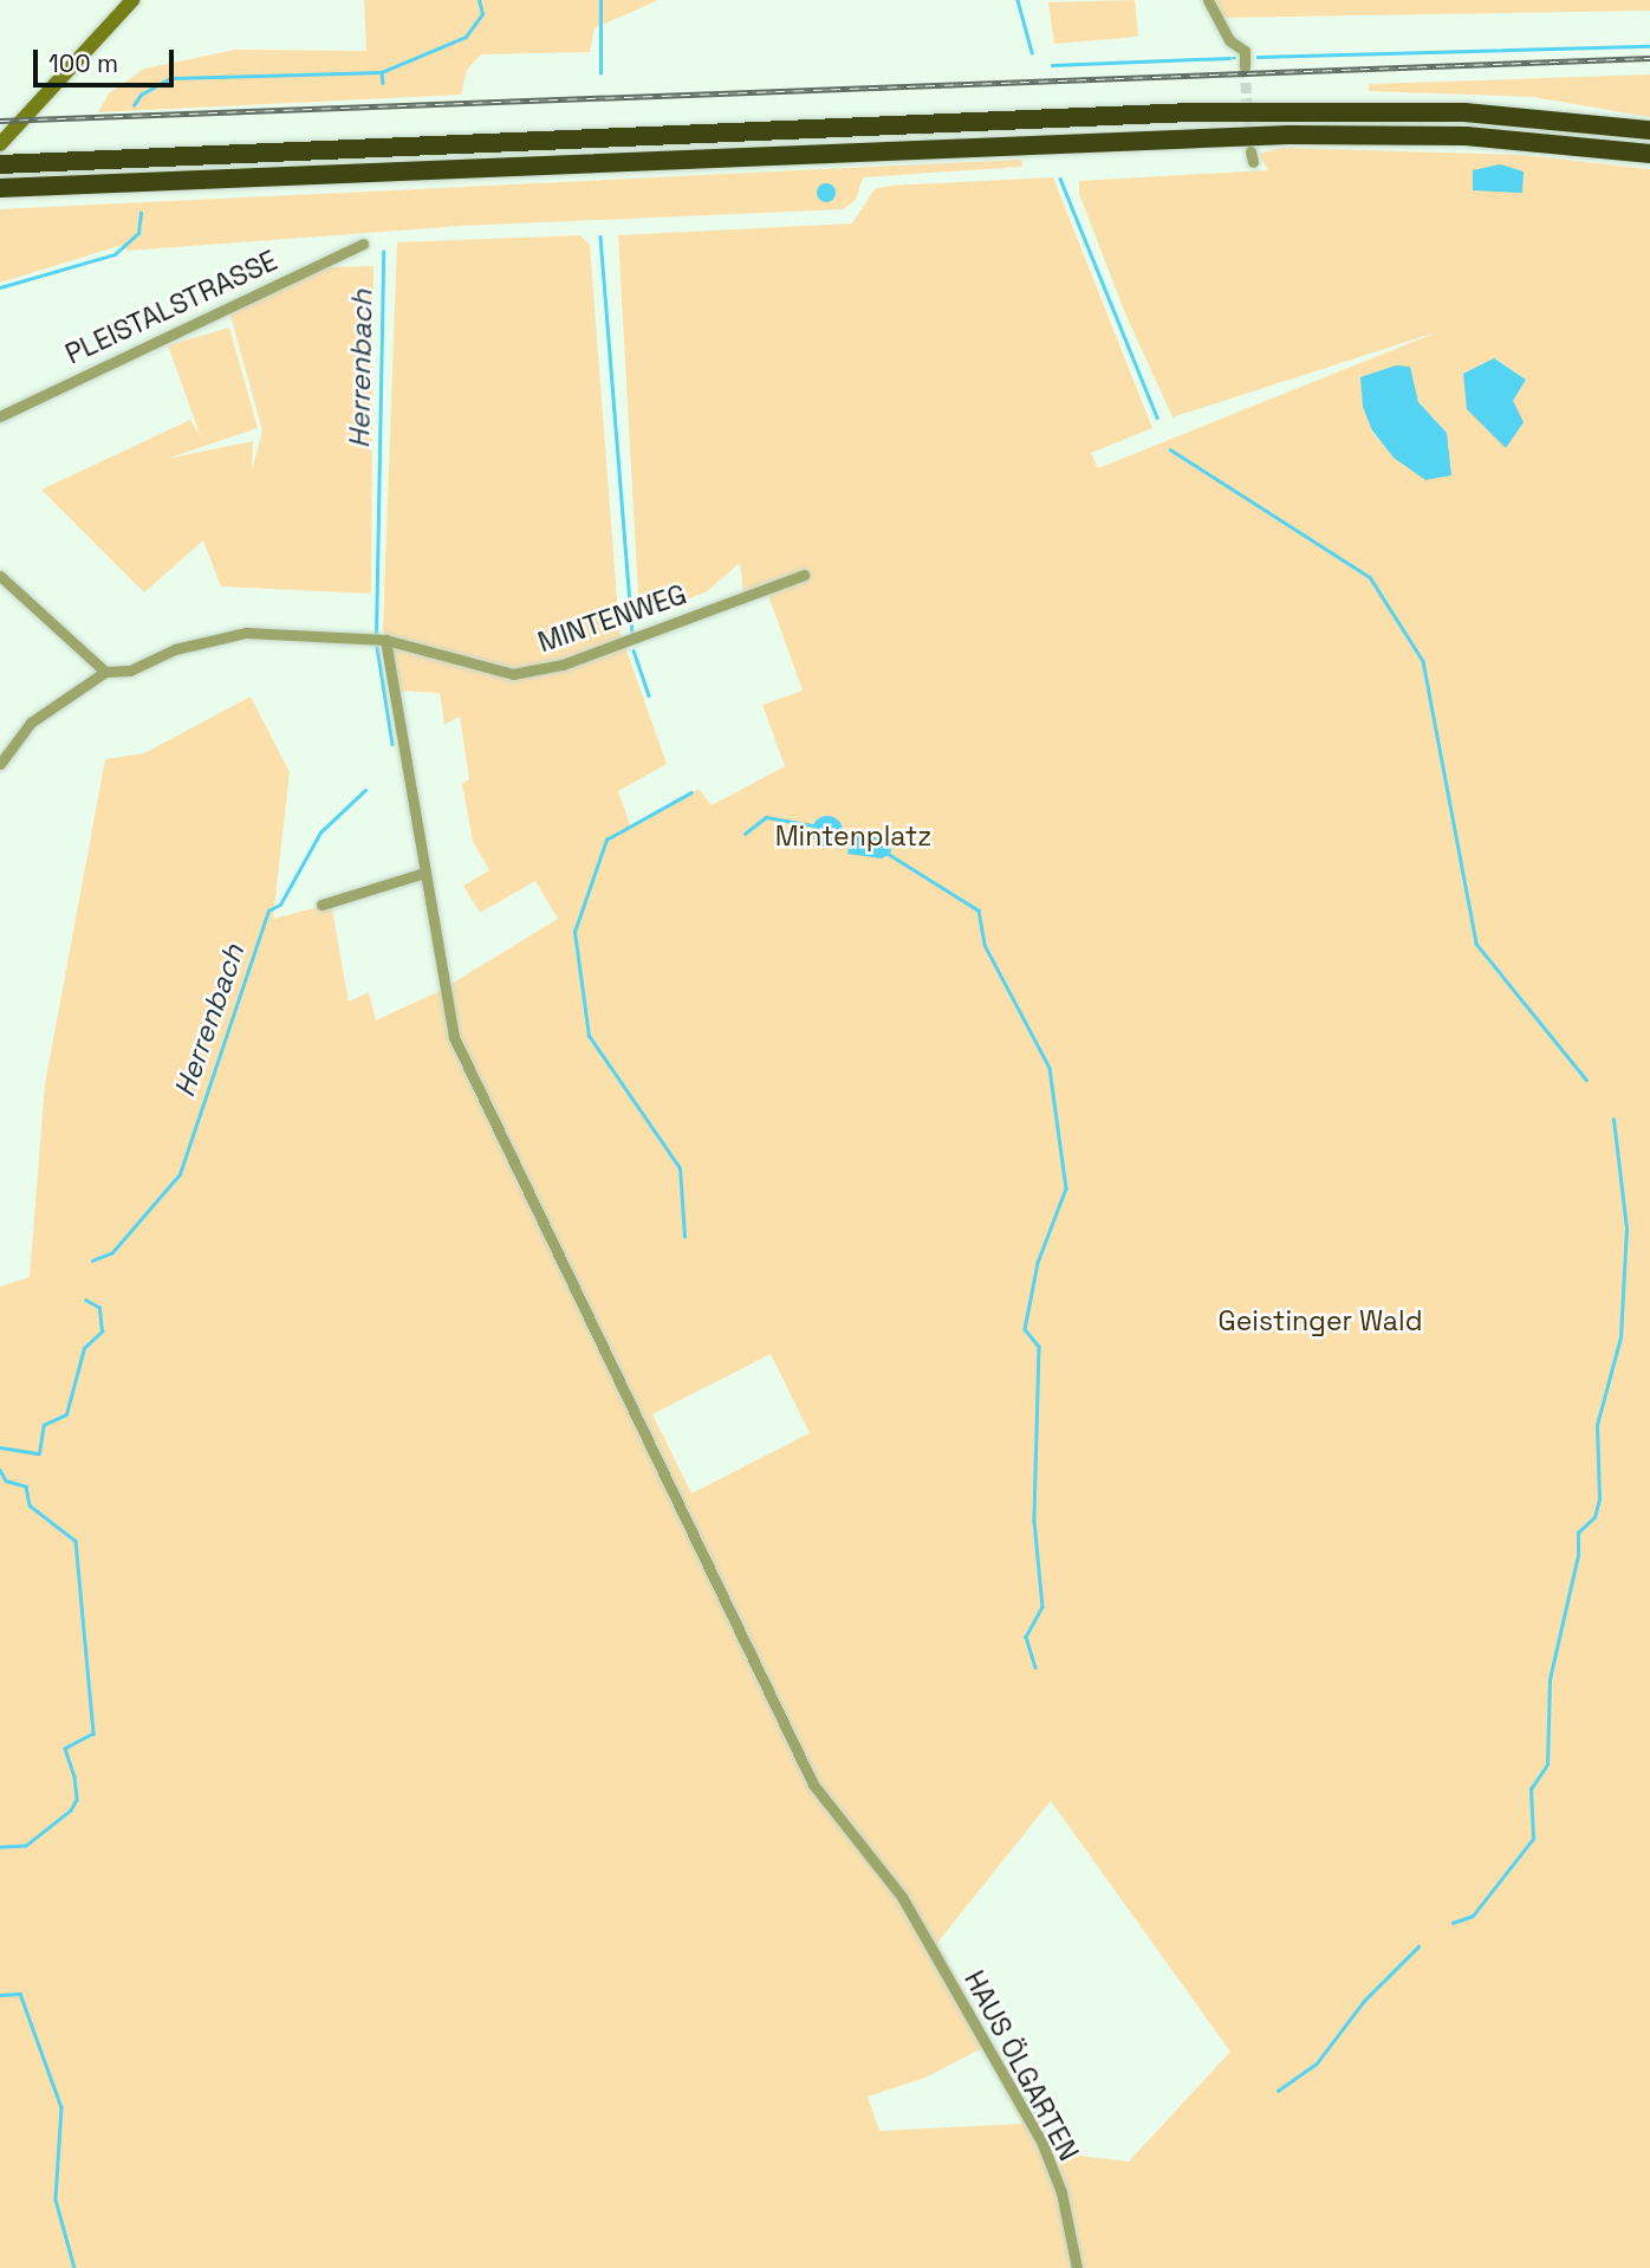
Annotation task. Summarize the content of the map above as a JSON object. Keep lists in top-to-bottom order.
{
  "streets": {
    "street": ["PLEISTALSTRASSE", "MINTENWEG", "HAUS ÖLGARTEN"]
  },
  "crossings": [
    ["MINTENWEG", "HAUS ÖLGARTEN"]
  ],
  "water": ["Herrenbach"],
  "parks": ["Mintenplatz", "Geistinger Wald"],
  "scale_bar": "100 m"
}
